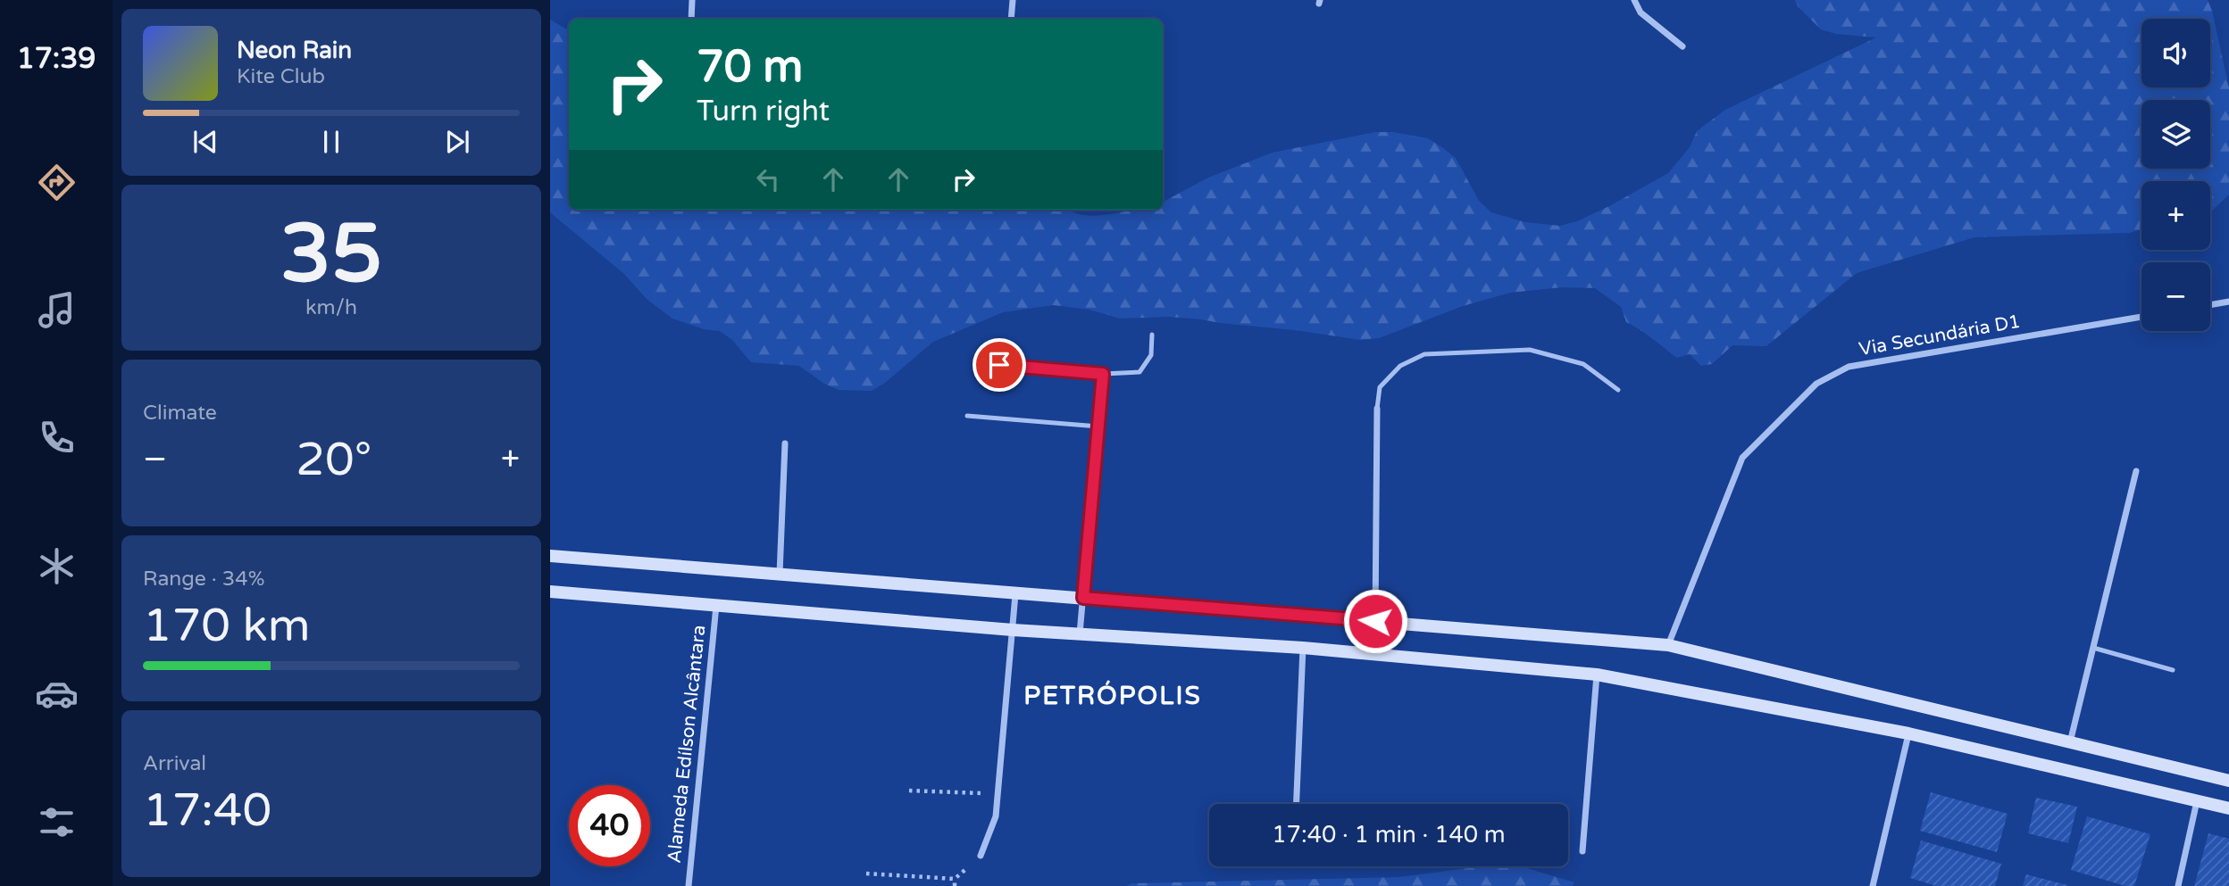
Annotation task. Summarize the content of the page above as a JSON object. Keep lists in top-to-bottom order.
{
  "streets": {
    "street": ["Via Secundária D1", "Alameda Edílson Alcântara"]
  },
  "districts": ["PETRÓPOLIS"],
  "page": {
    "tabs": "17:39",
    "map_buttons": ["+", "−"],
    "turn": ["70 m", "Turn right"],
    "song": ["Neon Rain", "Kite Club"],
    "tile": [
      ["35", "km/h"],
      "Climate",
      ["Range · 34%", "170 km"],
      ["Arrival", "17:40"]
    ],
    "heat": ["−", "20°", "+"],
    "limit": "40",
    "trip": "17:40 · 1 min · 140 m"
  }
}
